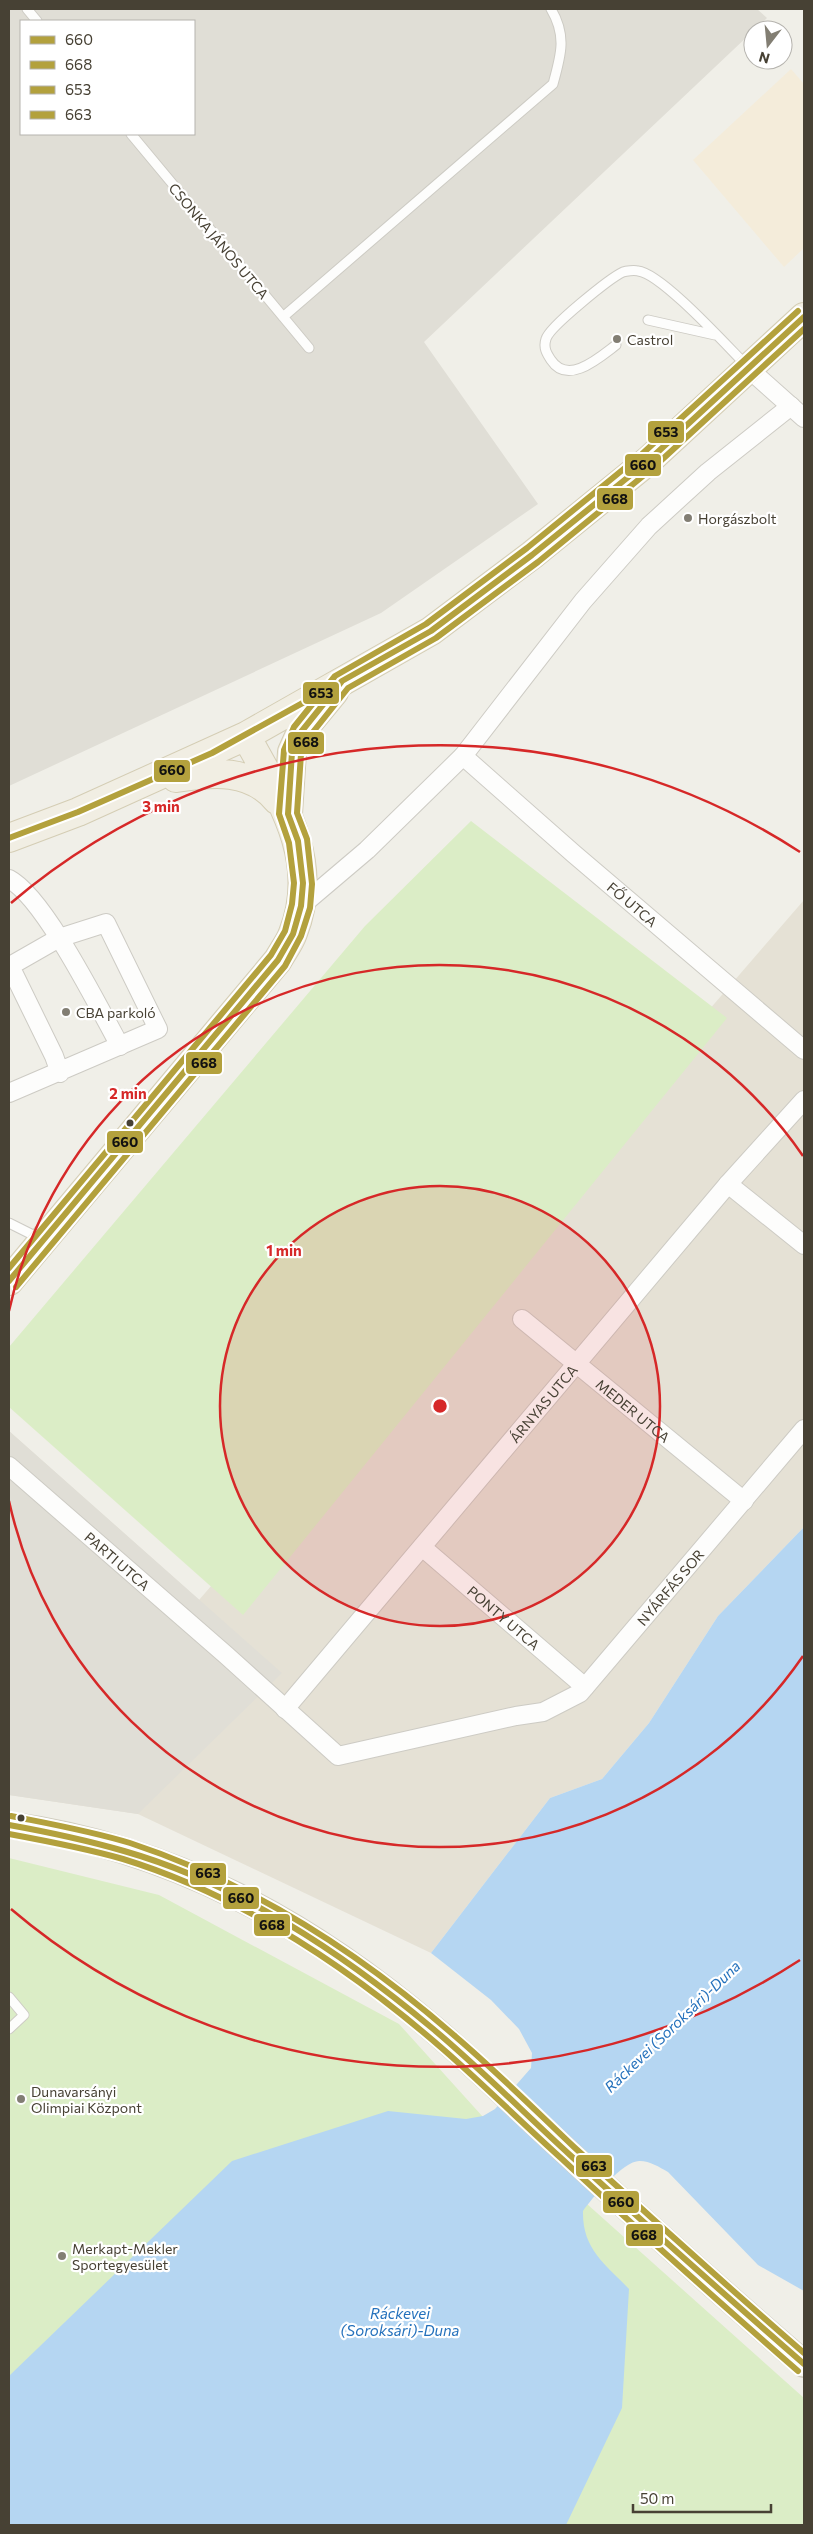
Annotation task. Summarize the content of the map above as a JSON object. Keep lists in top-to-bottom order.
{
  "streets": {
    "street": [
      "FŐ UTCA",
      "ÁRNYAS UTCA",
      "MEDER UTCA",
      "PARTI UTCA",
      "NYÁRFÁS SOR",
      "PONTY UTCA"
    ],
    "lane": ["CSONKA JÁNOS UTCA"]
  },
  "crossings": [
    ["ÁRNYAS UTCA", "MEDER UTCA"],
    ["ÁRNYAS UTCA", "PARTI UTCA"],
    ["ÁRNYAS UTCA", "NYÁRFÁS SOR"],
    ["ÁRNYAS UTCA", "PONTY UTCA"],
    ["MEDER UTCA", "NYÁRFÁS SOR"],
    ["PARTI UTCA", "NYÁRFÁS SOR"],
    ["NYÁRFÁS SOR", "PONTY UTCA"]
  ],
  "water": ["Ráckevei (Soroksári)-Duna"],
  "places": [
    "Castrol",
    "Horgászbolt",
    "CBA parkoló",
    "Dunavarsányi Olimpiai Központ",
    "Merkapt-Mekler Sportegyesület"
  ],
  "lines": [
    "transit line 653",
    "transit line 660",
    "transit line 668",
    "transit line 663"
  ],
  "legend": [
    "660",
    "668",
    "653",
    "663"
  ],
  "scale_bar": "50 m",
  "north": "bottom",
  "rings": ["3 min", "2 min", "1 min"]
}
